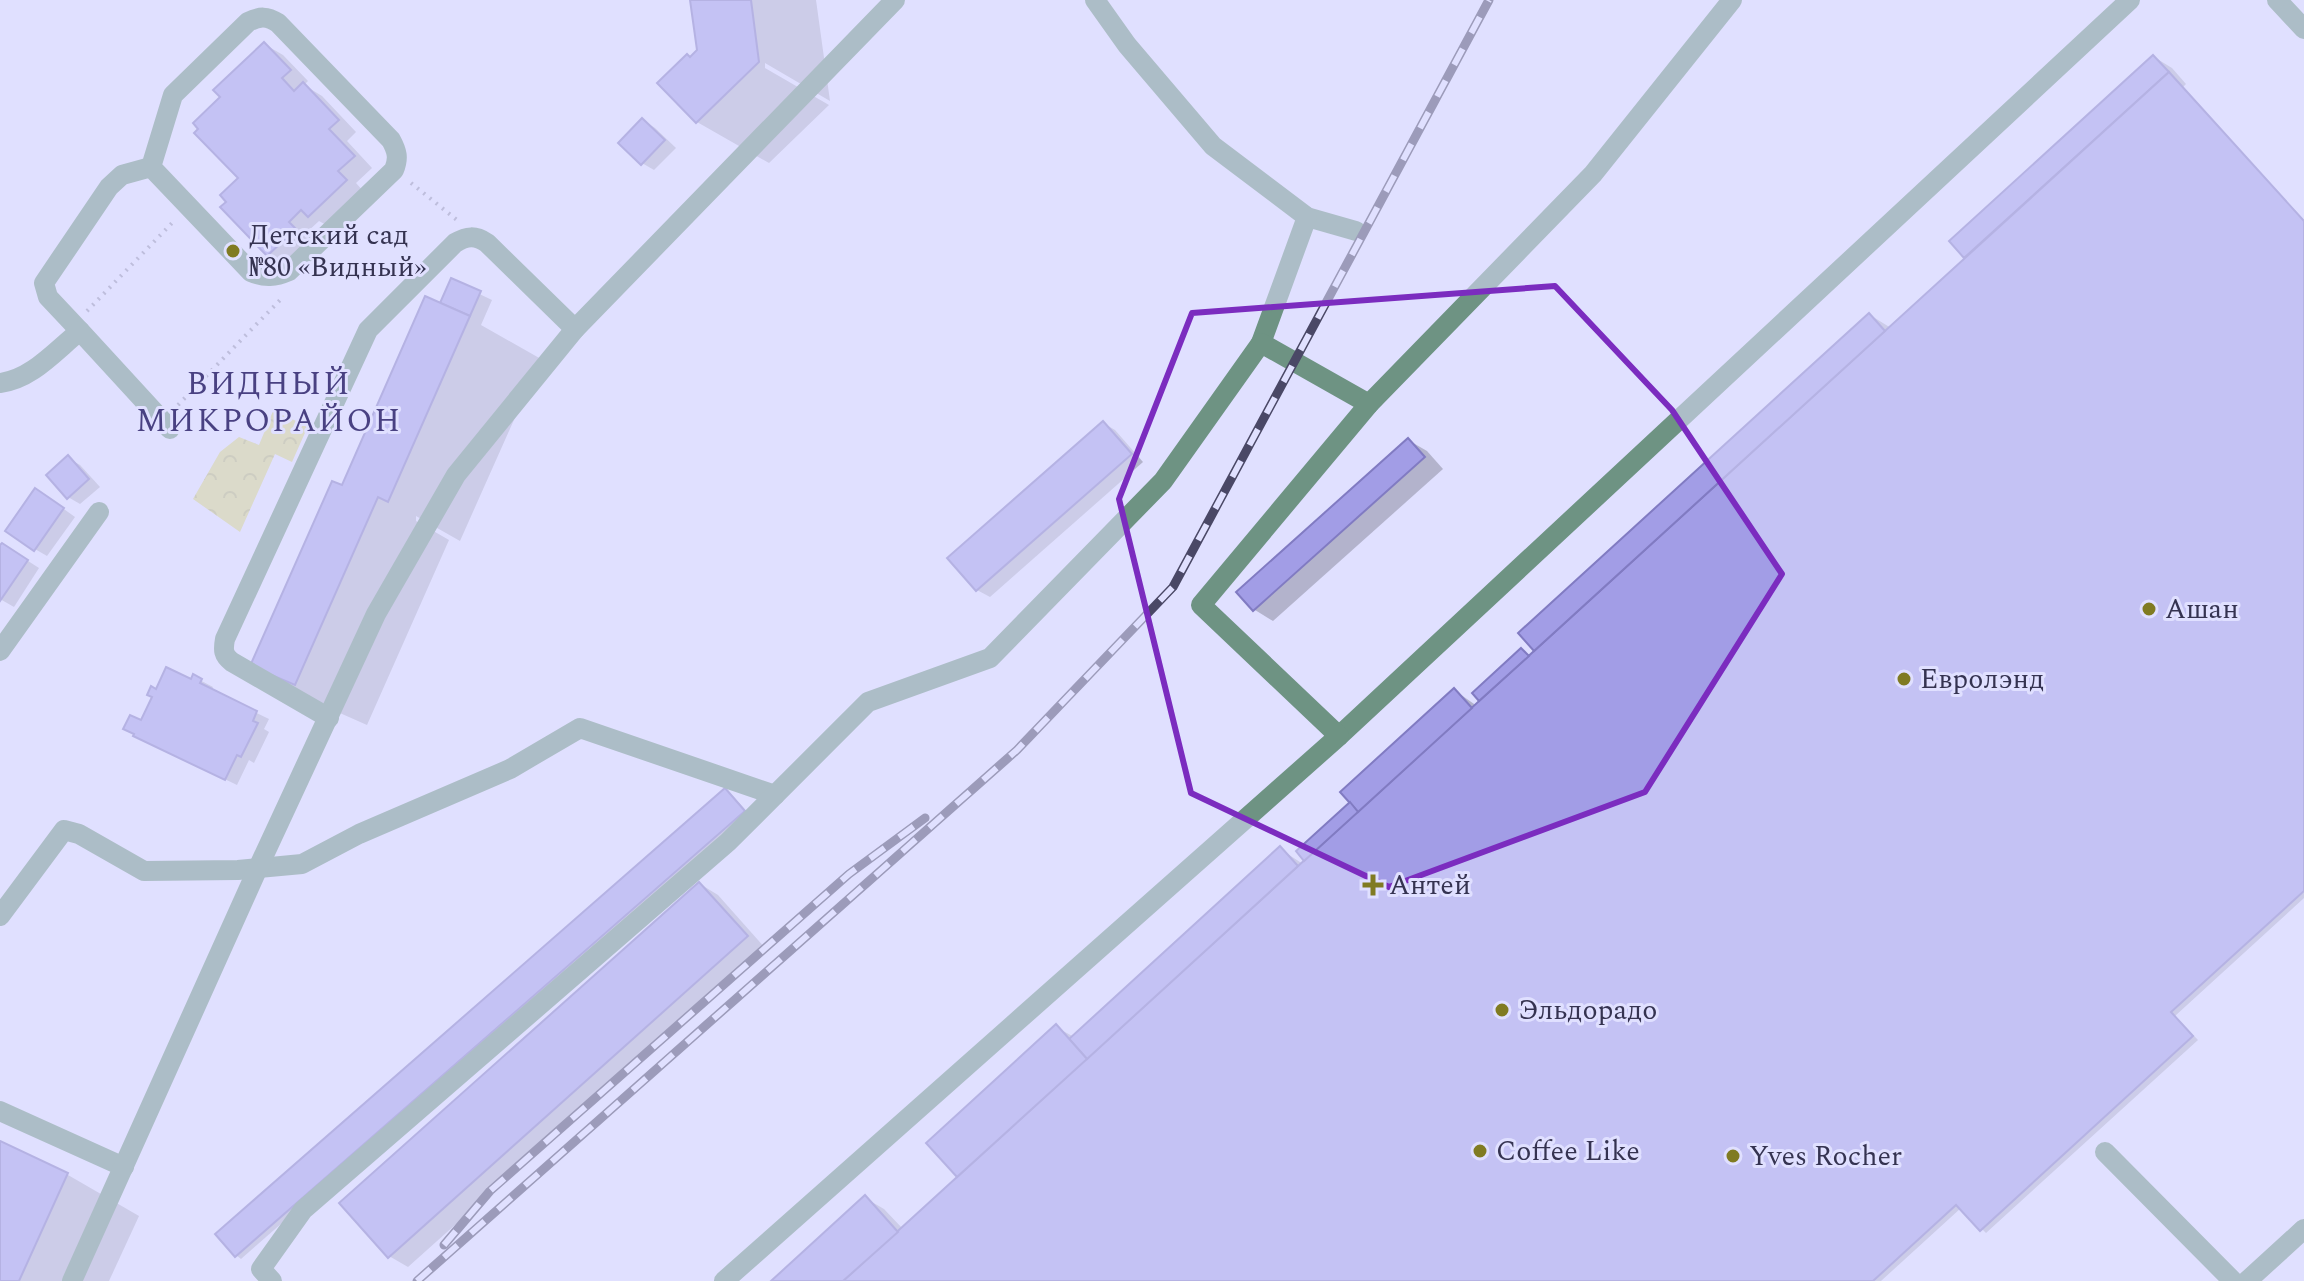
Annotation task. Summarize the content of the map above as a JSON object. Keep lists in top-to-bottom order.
{
  "districts": ["ВИДНЫЙ МИКРОРАЙОН"],
  "places": {
    "other": [
      "Детский сад №80 «Видный»",
      "Ашан",
      "Евролэнд",
      "Эльдорадо",
      "Coffee Like",
      "Yves Rocher"
    ],
    "health": ["Антей"]
  }
}
